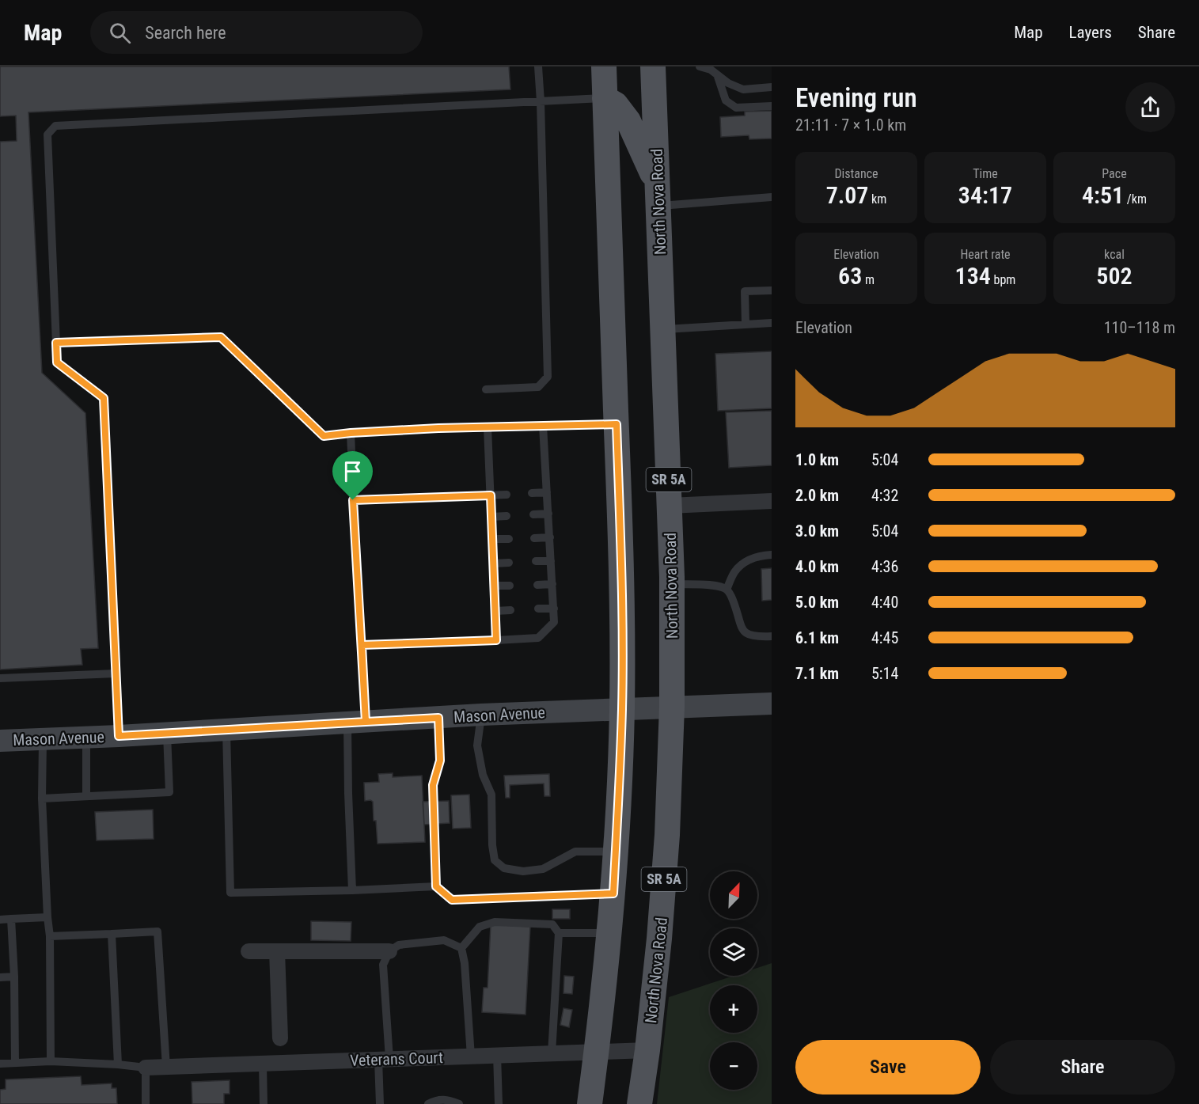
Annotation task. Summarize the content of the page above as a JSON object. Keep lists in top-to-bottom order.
{
  "streets": {
    "main road": ["North Nova Road", "SR 5A", "Mason Avenue"],
    "street": ["Veterans Court"]
  },
  "crossings": [
    ["North Nova Road", "Mason Avenue"],
    ["North Nova Road", "Veterans Court"]
  ],
  "north": "top right",
  "page": {
    "header": "Map",
    "search": "Search here",
    "nav": ["Map", "Layers", "Share"],
    "heading": ["Evening run", "21:11 · 7 × 1.0 km"],
    "stats": [
      ["Distance", "7.07 km"],
      ["Time", "34:17"],
      ["Pace", "4:51 /km"],
      ["Elevation", "63 m"],
      ["Heart rate", "134 bpm"],
      ["kcal", "502"]
    ],
    "chart": ["Elevation", "110–118 m"],
    "list": [
      {
        "name": "1.0 km",
        "note": "5:04"
      },
      {
        "name": "2.0 km",
        "note": "4:32"
      },
      {
        "name": "3.0 km",
        "note": "5:04"
      },
      {
        "name": "4.0 km",
        "note": "4:36"
      },
      {
        "name": "5.0 km",
        "note": "4:40"
      },
      {
        "name": "6.1 km",
        "note": "4:45"
      },
      {
        "name": "7.1 km",
        "note": "5:14"
      }
    ],
    "map_buttons": ["+", "−"],
    "buttons": ["Save", "Share"]
  }
}
